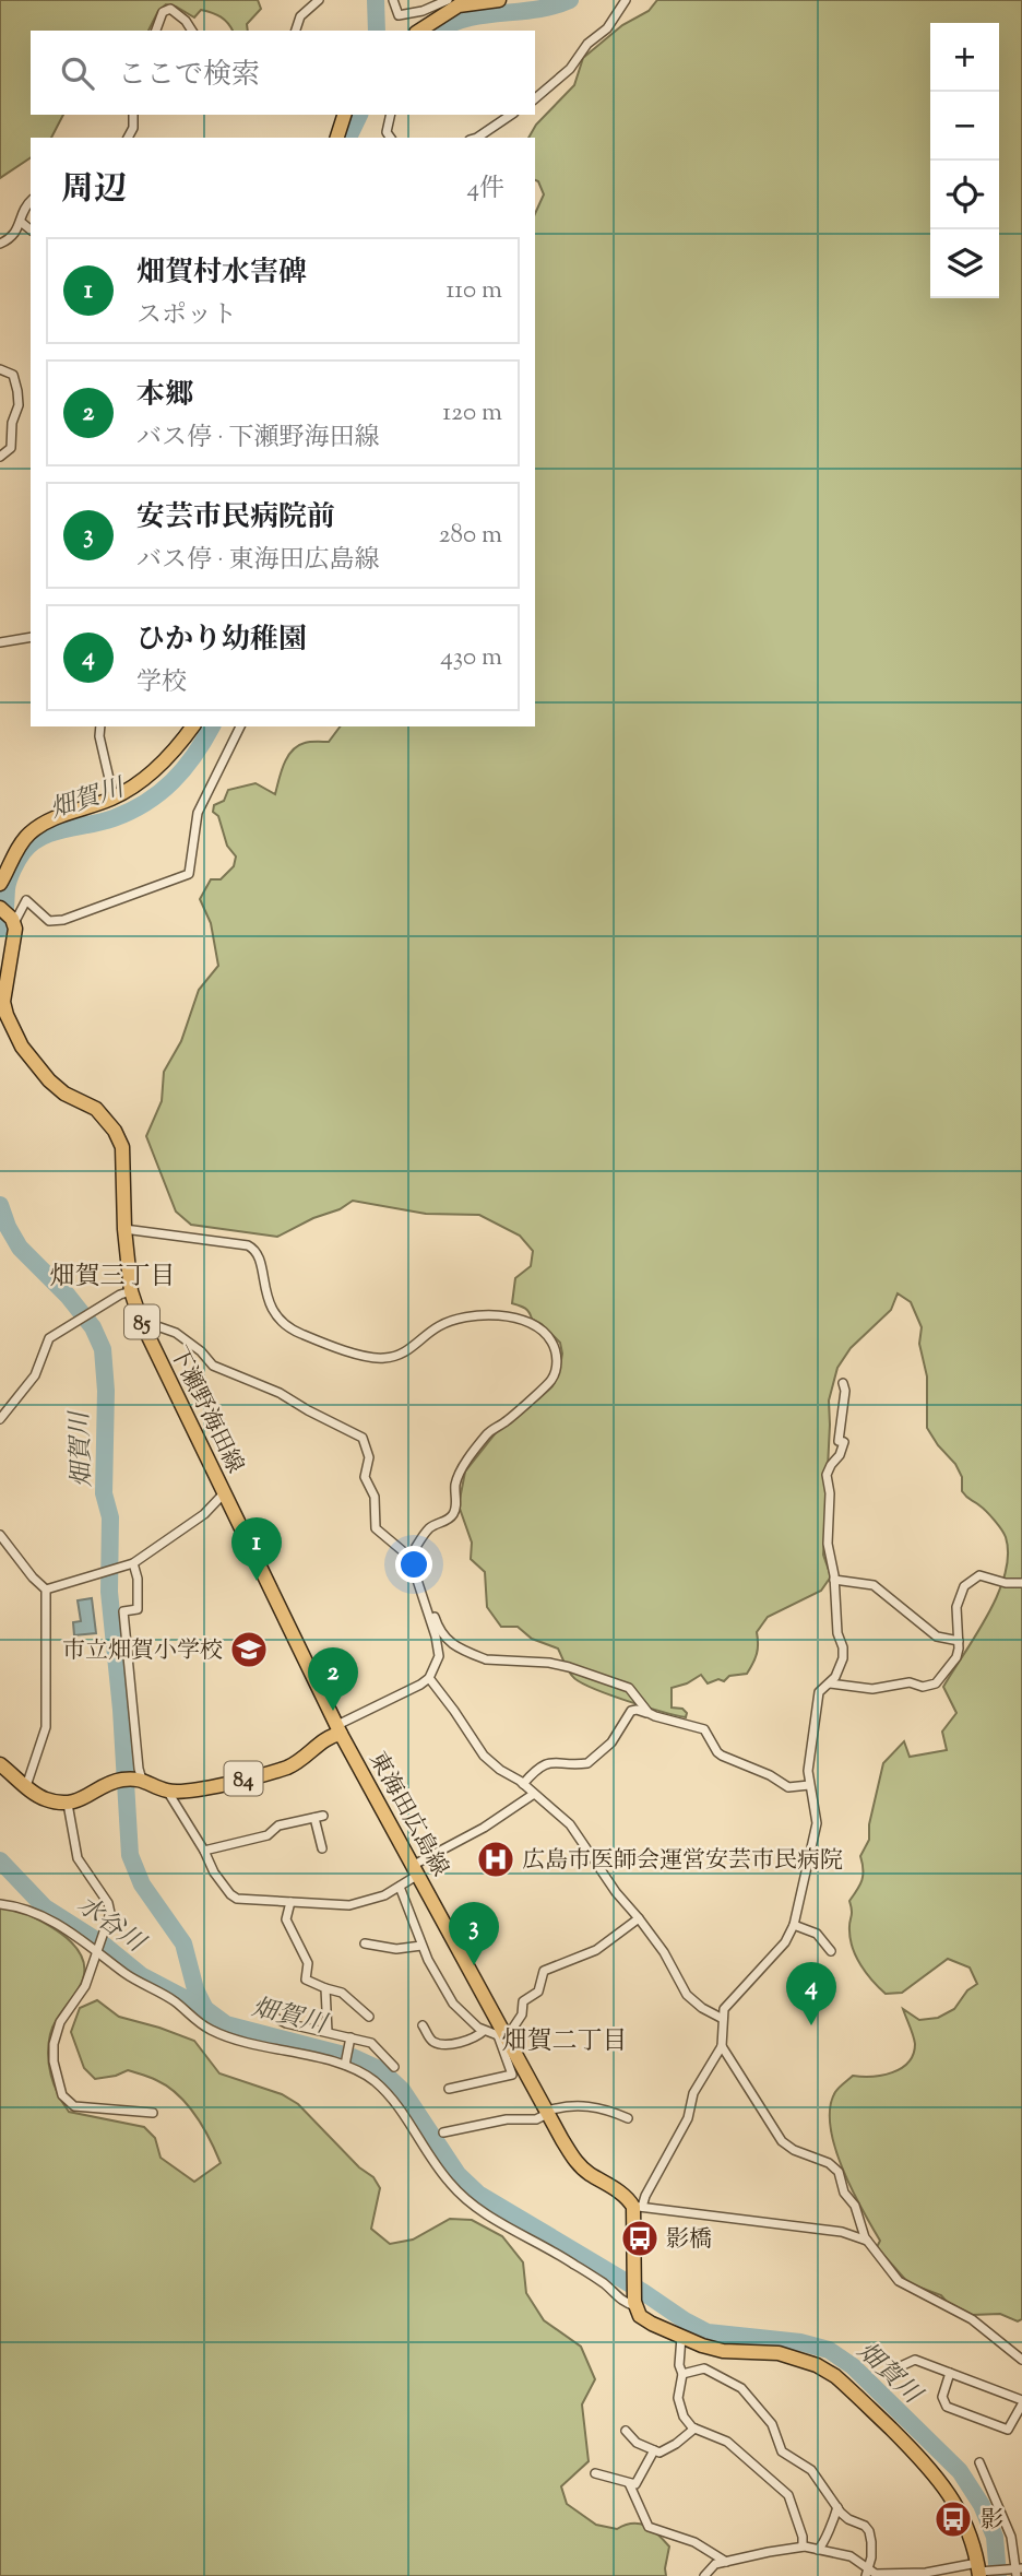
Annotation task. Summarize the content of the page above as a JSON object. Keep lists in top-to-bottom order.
{
  "streets": {
    "main road": [
      "85",
      "下瀬野海田線",
      "84",
      "東海田広島線"
    ]
  },
  "crossings": [
    ["下瀬野海田線", "84"],
    ["下瀬野海田線", "東海田広島線"],
    ["84", "東海田広島線"]
  ],
  "districts": ["畑賀三丁目", "畑賀二丁目"],
  "water": ["畑賀川", "水谷川"],
  "places": {
    "school or university": ["市立畑賀小学校"],
    "hospital": ["広島市医師会運営安芸市民病院"],
    "bus stop": ["影橋", "影"]
  },
  "page": {
    "map_buttons": ["+", "−"],
    "search": "ここで検索",
    "heading": ["周辺", "4件"],
    "list": [
      {
        "mark": "1",
        "name": "畑賀村水害碑",
        "note": "スポット",
        "value": "110 m"
      },
      {
        "mark": "2",
        "name": "本郷",
        "note": "バス停 · 下瀬野海田線",
        "value": "120 m"
      },
      {
        "mark": "3",
        "name": "安芸市民病院前",
        "note": "バス停 · 東海田広島線",
        "value": "280 m"
      },
      {
        "mark": "4",
        "name": "ひかり幼稚園",
        "note": "学校",
        "value": "430 m"
      }
    ],
    "pins": [
      "1",
      "2",
      "3",
      "4"
    ]
  }
}
